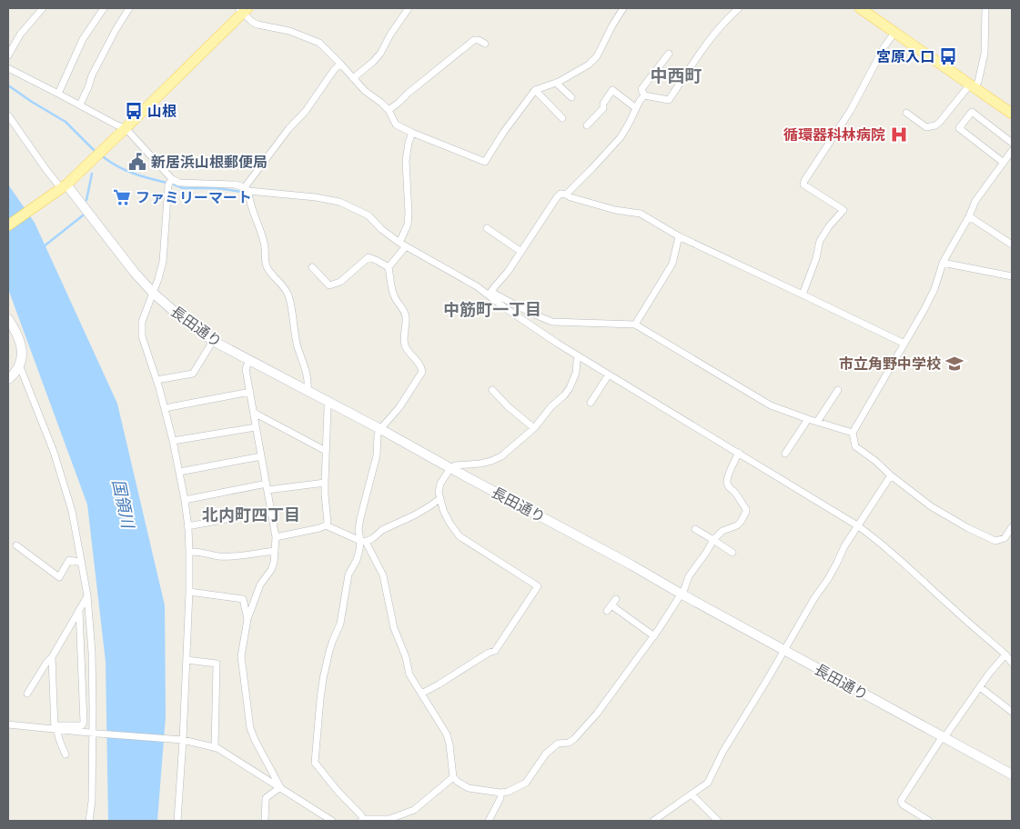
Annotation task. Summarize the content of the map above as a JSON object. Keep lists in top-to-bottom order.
{
  "streets": {
    "street": ["長田通り"]
  },
  "districts": ["中西町", "中筋町一丁目", "北内町四丁目"],
  "water": ["国領川"],
  "places": {
    "bus stop": ["宮原入口", "山根"],
    "hospital": ["循環器科林病院"],
    "public building": ["新居浜山根郵便局"],
    "supermarket": ["ファミリーマート"],
    "school or university": ["市立角野中学校"]
  }
}
